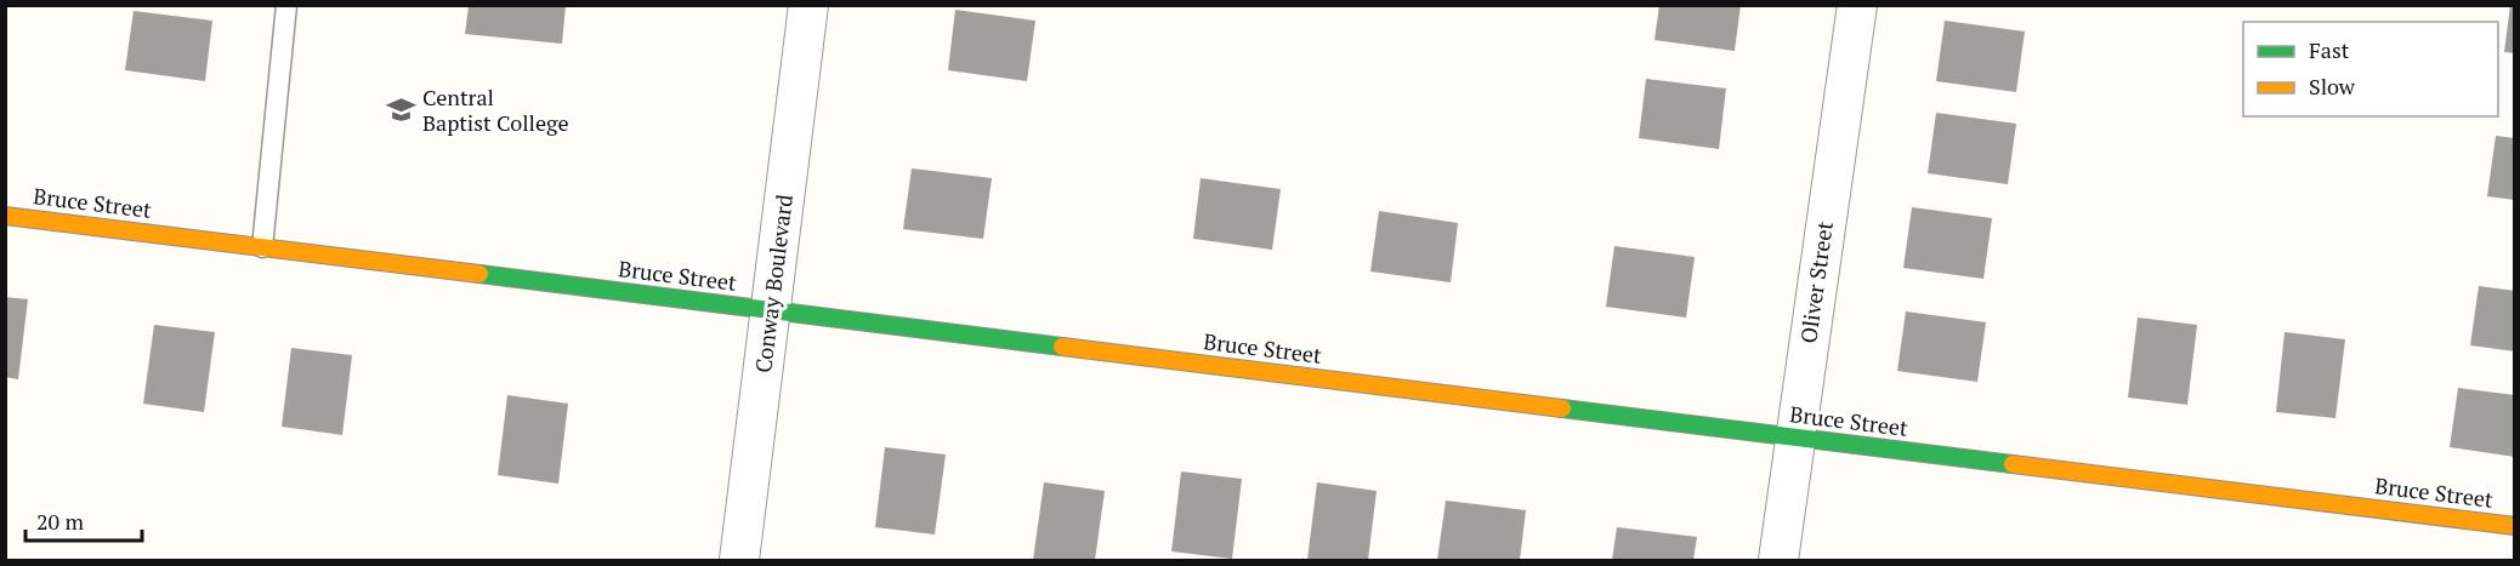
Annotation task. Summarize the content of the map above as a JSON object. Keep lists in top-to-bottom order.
{
  "streets": {
    "street": ["Bruce Street", "Oliver Street", "Conway Boulevard"]
  },
  "crossings": [
    ["Bruce Street", "Oliver Street"],
    ["Bruce Street", "Conway Boulevard"]
  ],
  "places": {
    "school or university": ["Central Baptist College"]
  },
  "legend": ["Fast", "Slow"],
  "scale_bar": "20 m"
}
